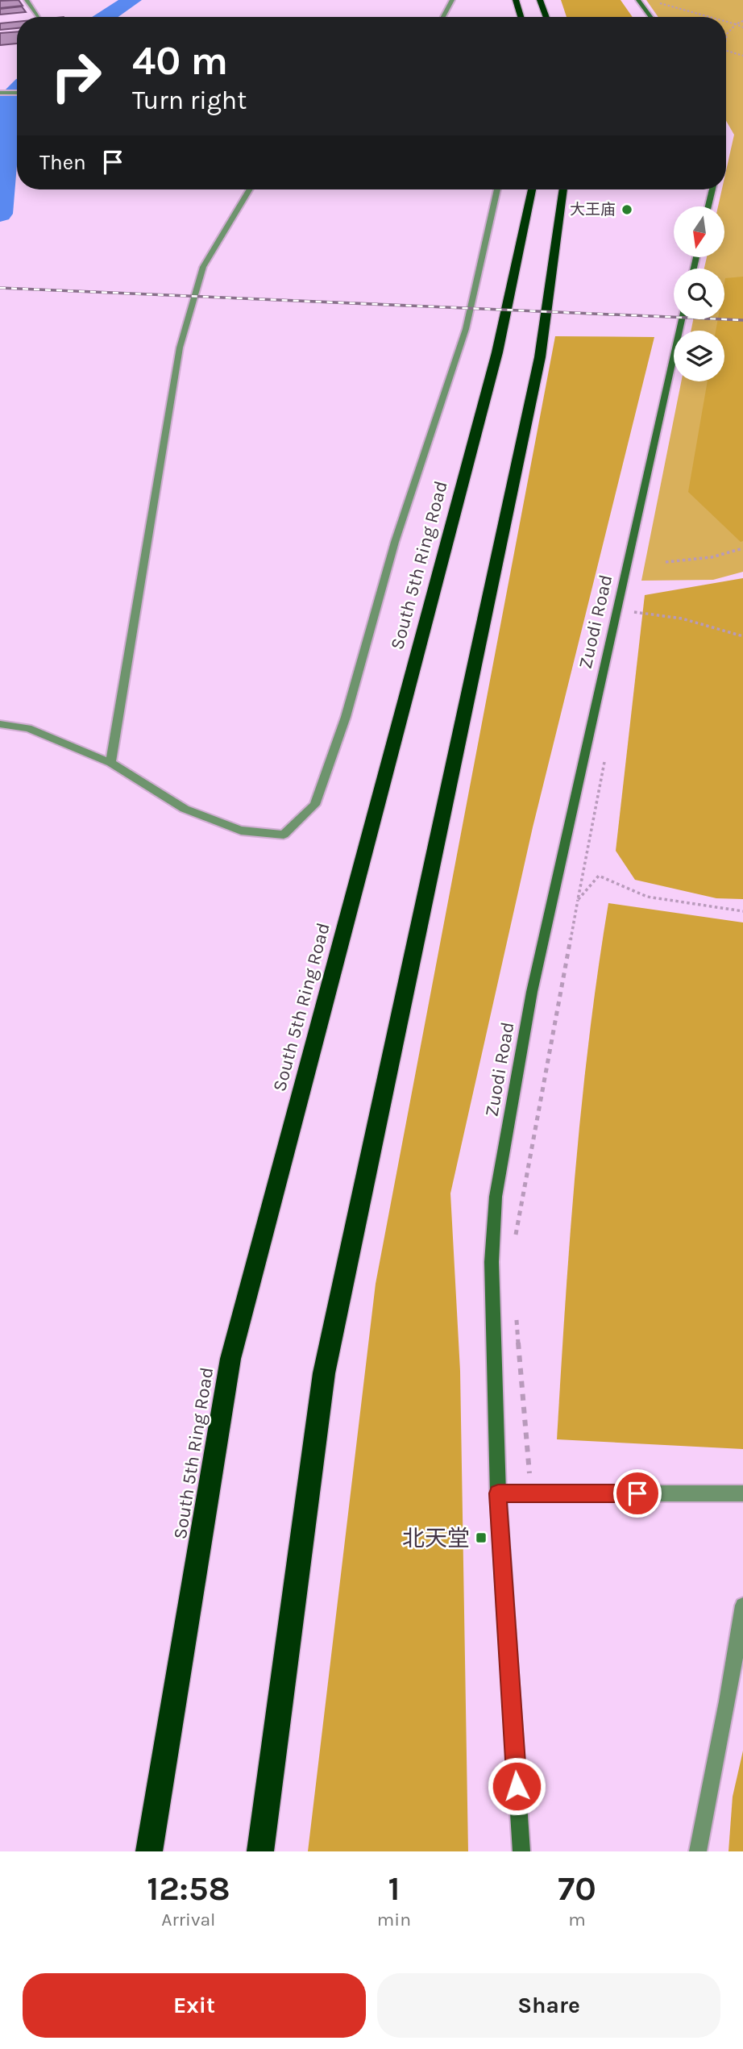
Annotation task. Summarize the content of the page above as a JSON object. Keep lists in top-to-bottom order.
{
  "streets": {
    "highway": ["South 5th Ring Road"],
    "main road": ["Zuodi Road"]
  },
  "places": {
    "other": ["大王庙"],
    "transit": ["北天堂"]
  },
  "north": "bottom",
  "page": {
    "turn": ["40 m", "Turn right"],
    "then": "Then",
    "eta": [
      "12:58",
      "Arrival",
      "1",
      "min",
      "70",
      "m"
    ],
    "buttons": ["Exit", "Share"]
  }
}
